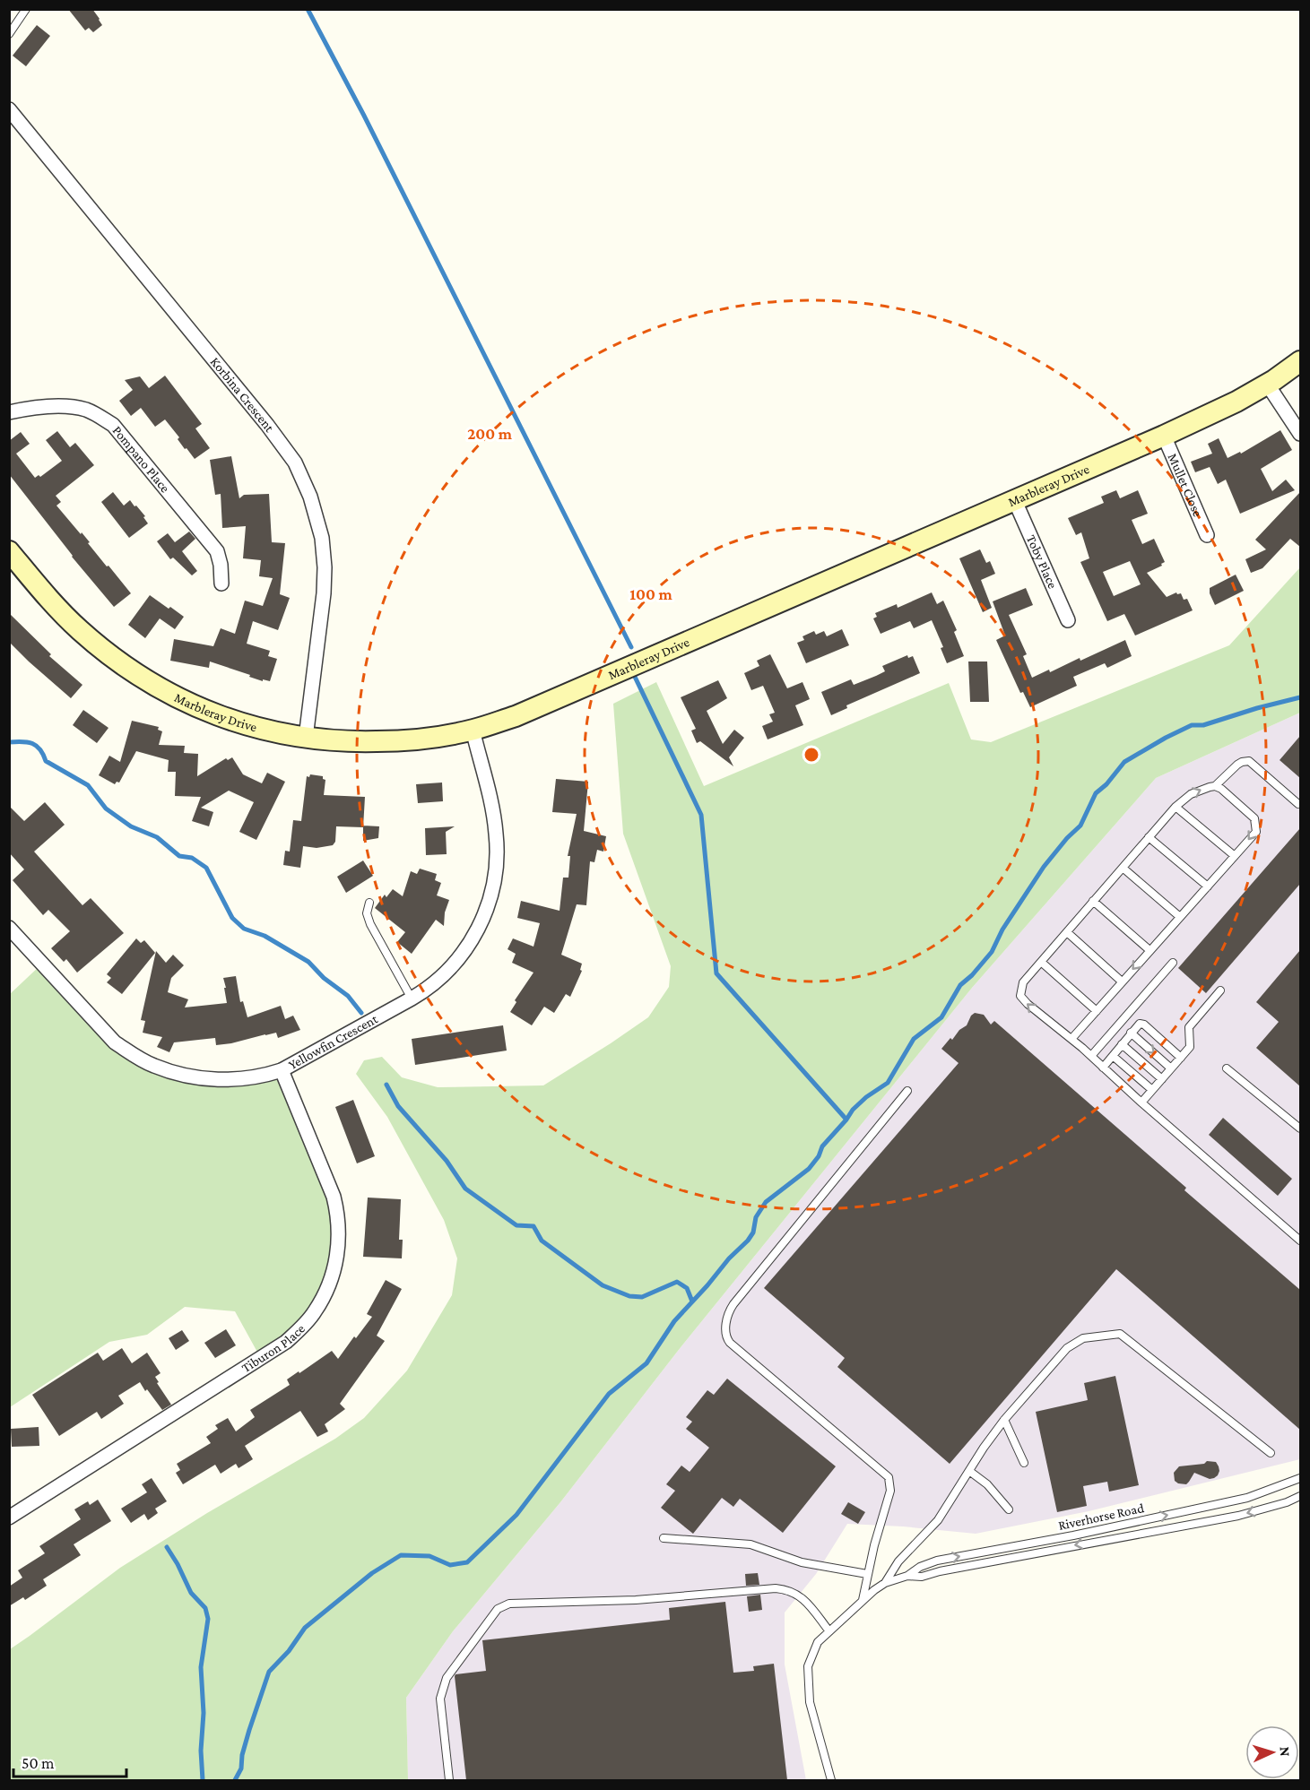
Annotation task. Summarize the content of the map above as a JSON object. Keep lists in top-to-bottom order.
{
  "streets": {
    "street": [
      "Korbina Crescent",
      "Pompano Place",
      "Mullet Close",
      "Marbleray Drive",
      "Toby Place",
      "Yellowfin Crescent",
      "Tiburon Place"
    ],
    "lane": ["Riverhorse Road"]
  },
  "crossings": [
    ["Korbina Crescent", "Marbleray Drive"],
    ["Mullet Close", "Marbleray Drive"],
    ["Marbleray Drive", "Toby Place"],
    ["Marbleray Drive", "Yellowfin Crescent"],
    ["Yellowfin Crescent", "Tiburon Place"]
  ],
  "scale_bar": "50 m",
  "north": "right",
  "rings": ["200 m", "100 m"]
}
